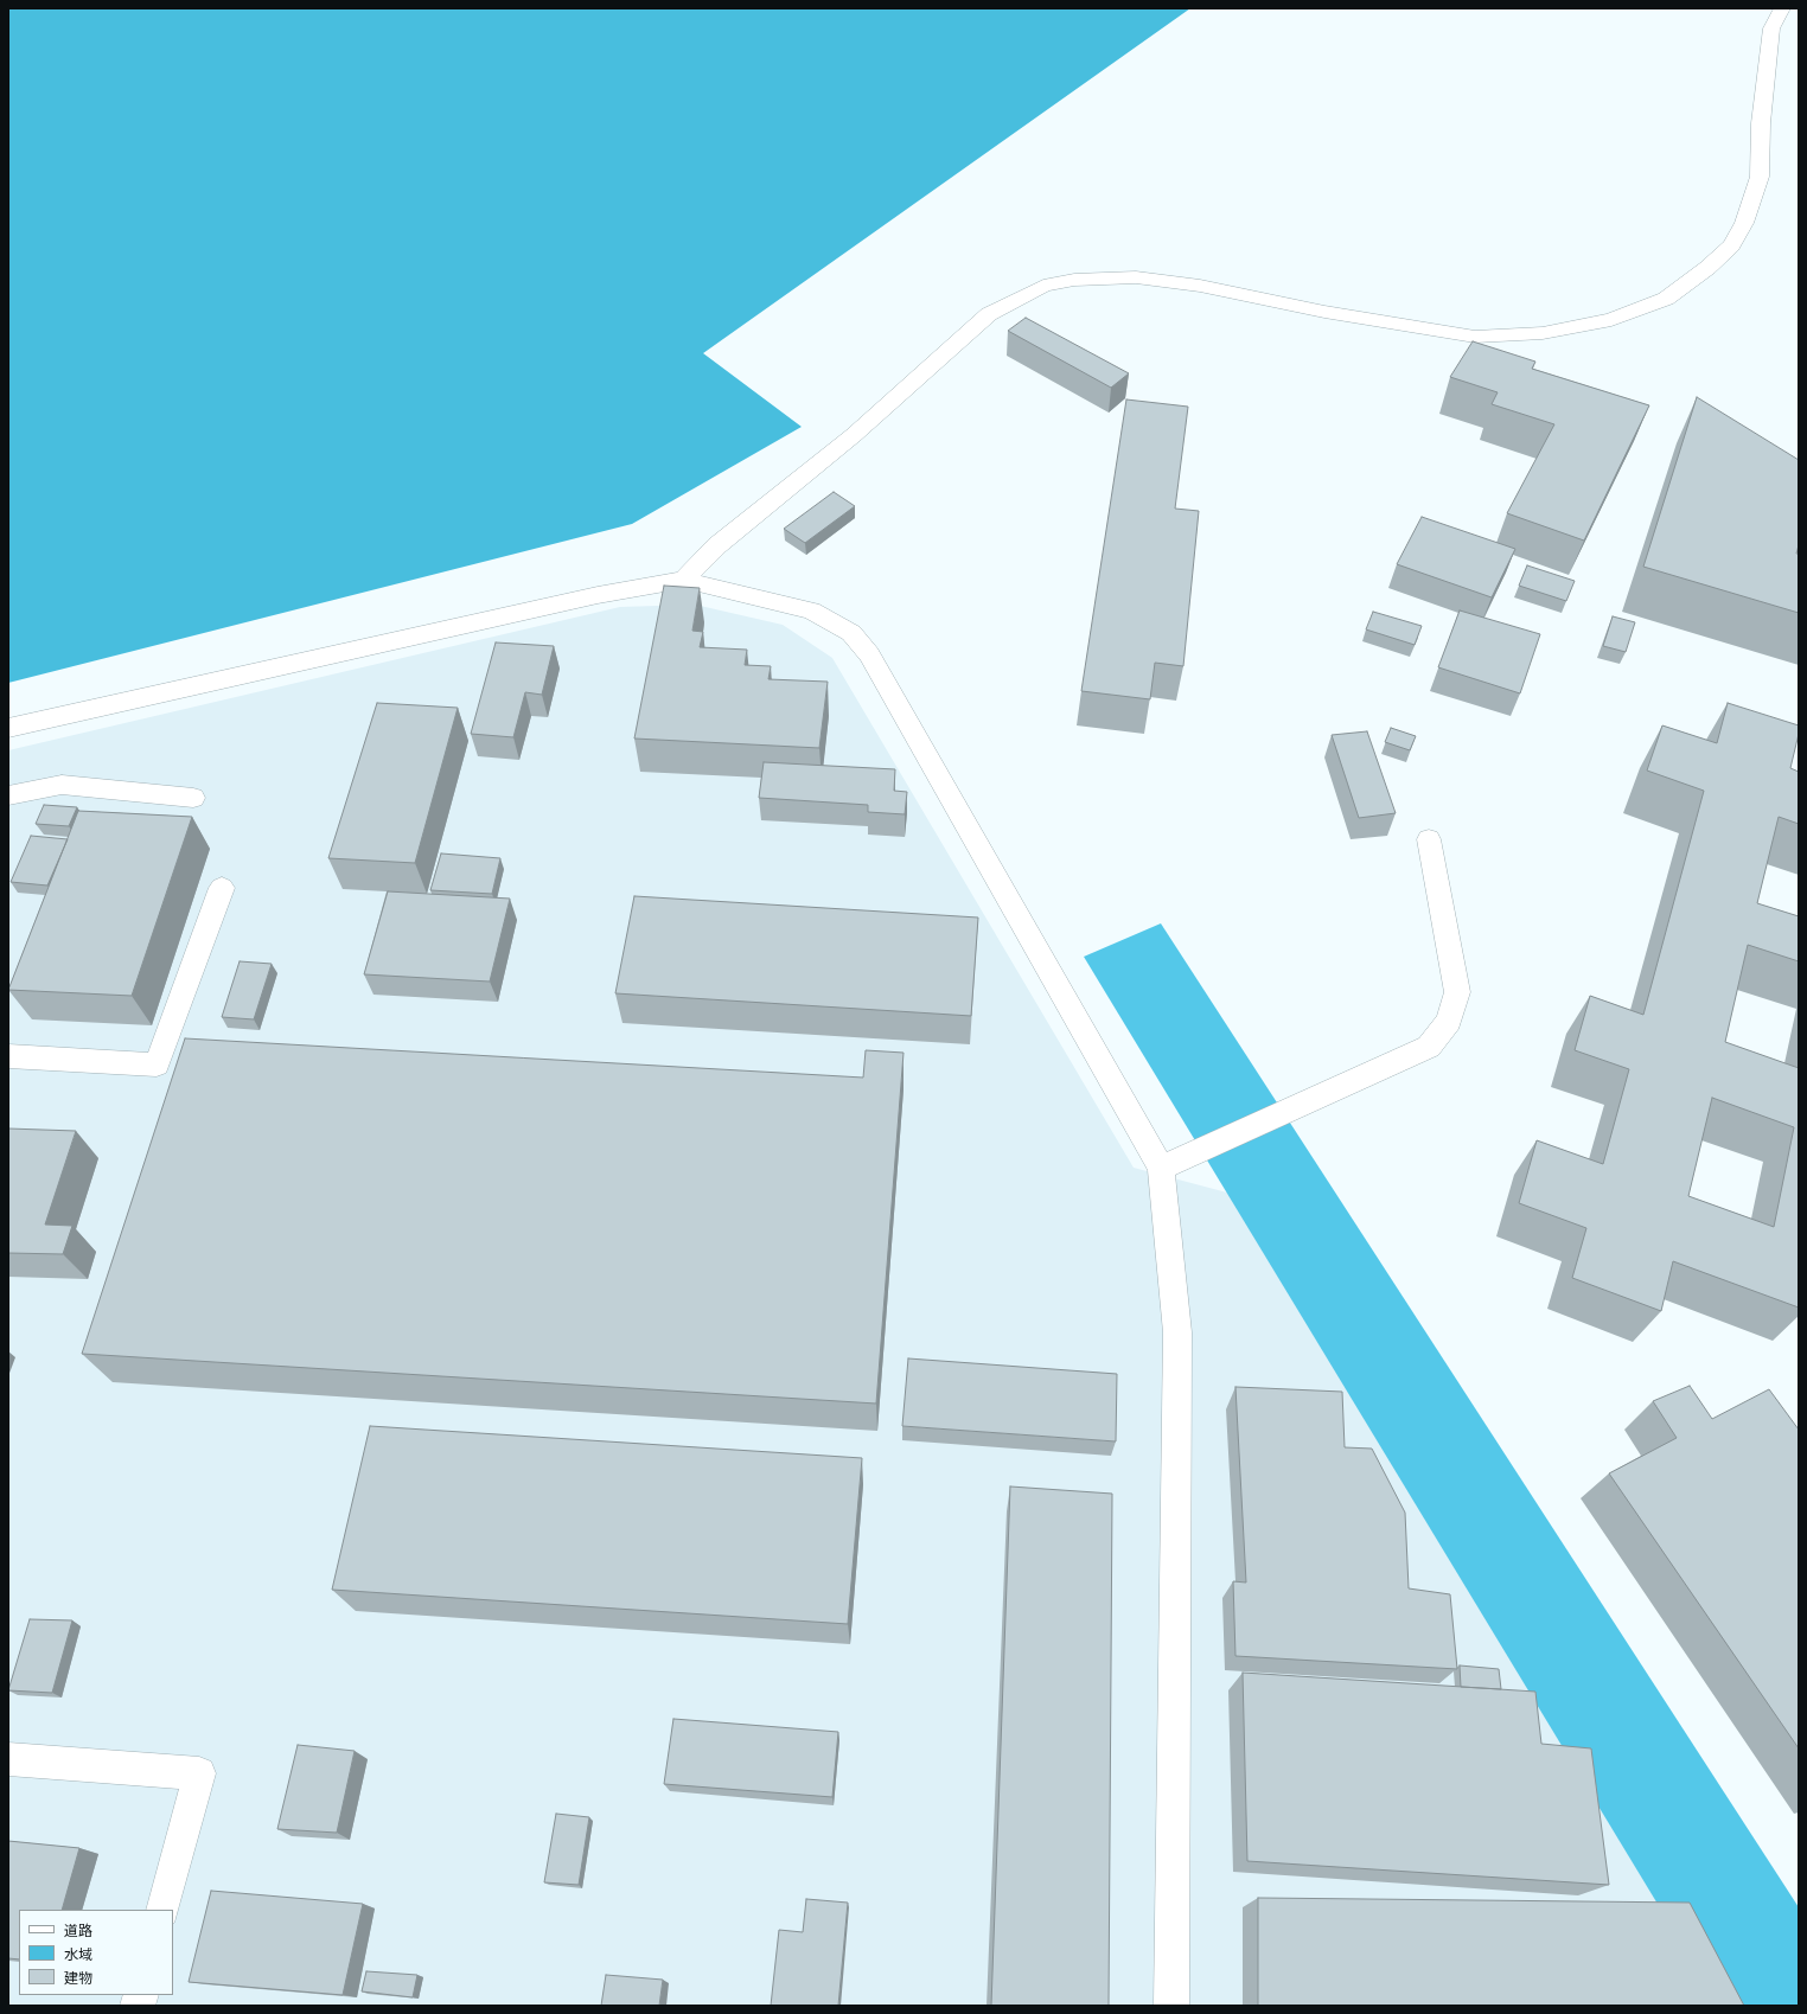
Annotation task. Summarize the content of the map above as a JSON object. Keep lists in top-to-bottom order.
{
  "legend": ["道路", "水域", "建物"]
}
